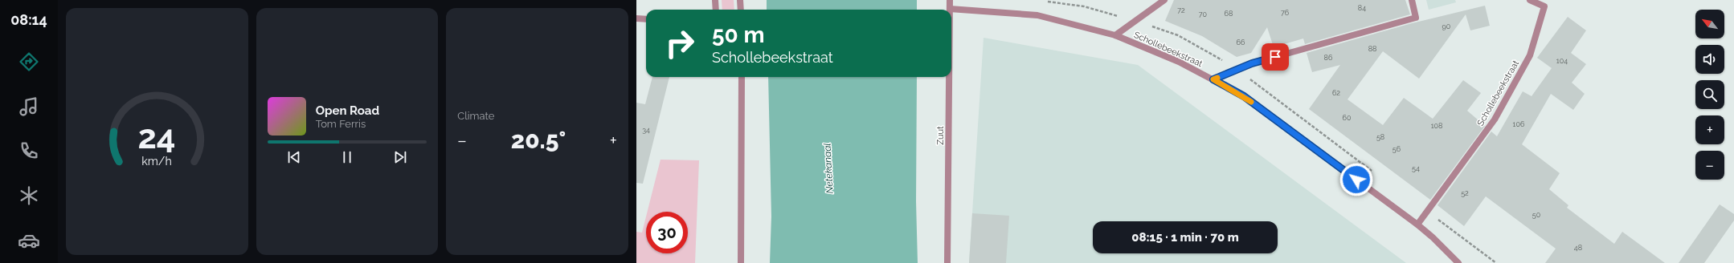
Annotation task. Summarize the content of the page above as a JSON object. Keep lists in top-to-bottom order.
{
  "streets": {
    "street": ["Schollebeekstraat", "Zuut"]
  },
  "crossings": [
    ["Schollebeekstraat", "Zuut"]
  ],
  "water": ["Netekanaal"],
  "house_numbers": [
    "84",
    "72",
    "76",
    "68",
    "70",
    "90",
    "66",
    "88",
    "86",
    "104",
    "62",
    "60",
    "106",
    "108",
    "34",
    "58",
    "56",
    "54",
    "52",
    "50",
    "48"
  ],
  "north": "top left",
  "page": {
    "tabs": "08:14",
    "tile": "Climate",
    "map_buttons": ["+", "−"],
    "turn": ["50 m", "Schollebeekstraat"],
    "song": ["Open Road", "Tom Ferris"],
    "heat": ["−", "20.5°", "+"],
    "limit": "30",
    "trip": "08:15 · 1 min · 70 m",
    "gauge": ["24", "km/h"]
  }
}
